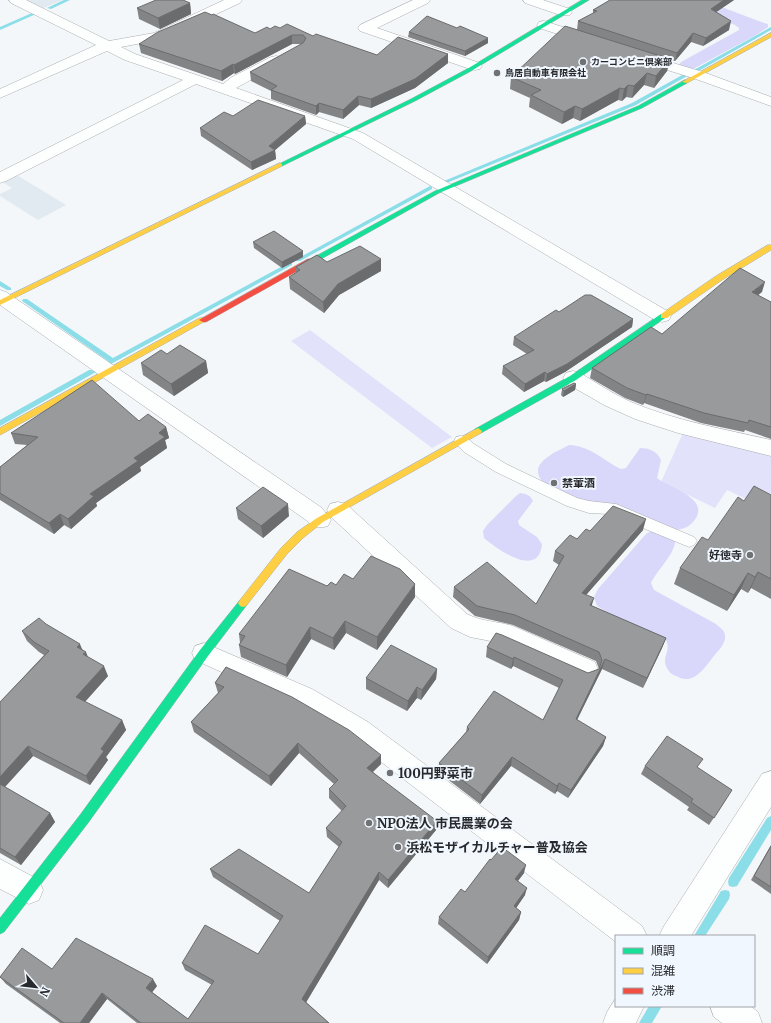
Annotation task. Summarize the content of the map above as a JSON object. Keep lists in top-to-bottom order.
{
  "places": [
    "カーコンビニ倶楽部",
    "鳥居自動車有限会社",
    "禁葷酒",
    "好徳寺",
    "100円野菜市",
    "NPO法人 市民農業の会",
    "浜松モザイカルチャー普及協会"
  ],
  "legend": ["順調", "混雑", "渋滞"],
  "north": "bottom right"
}
